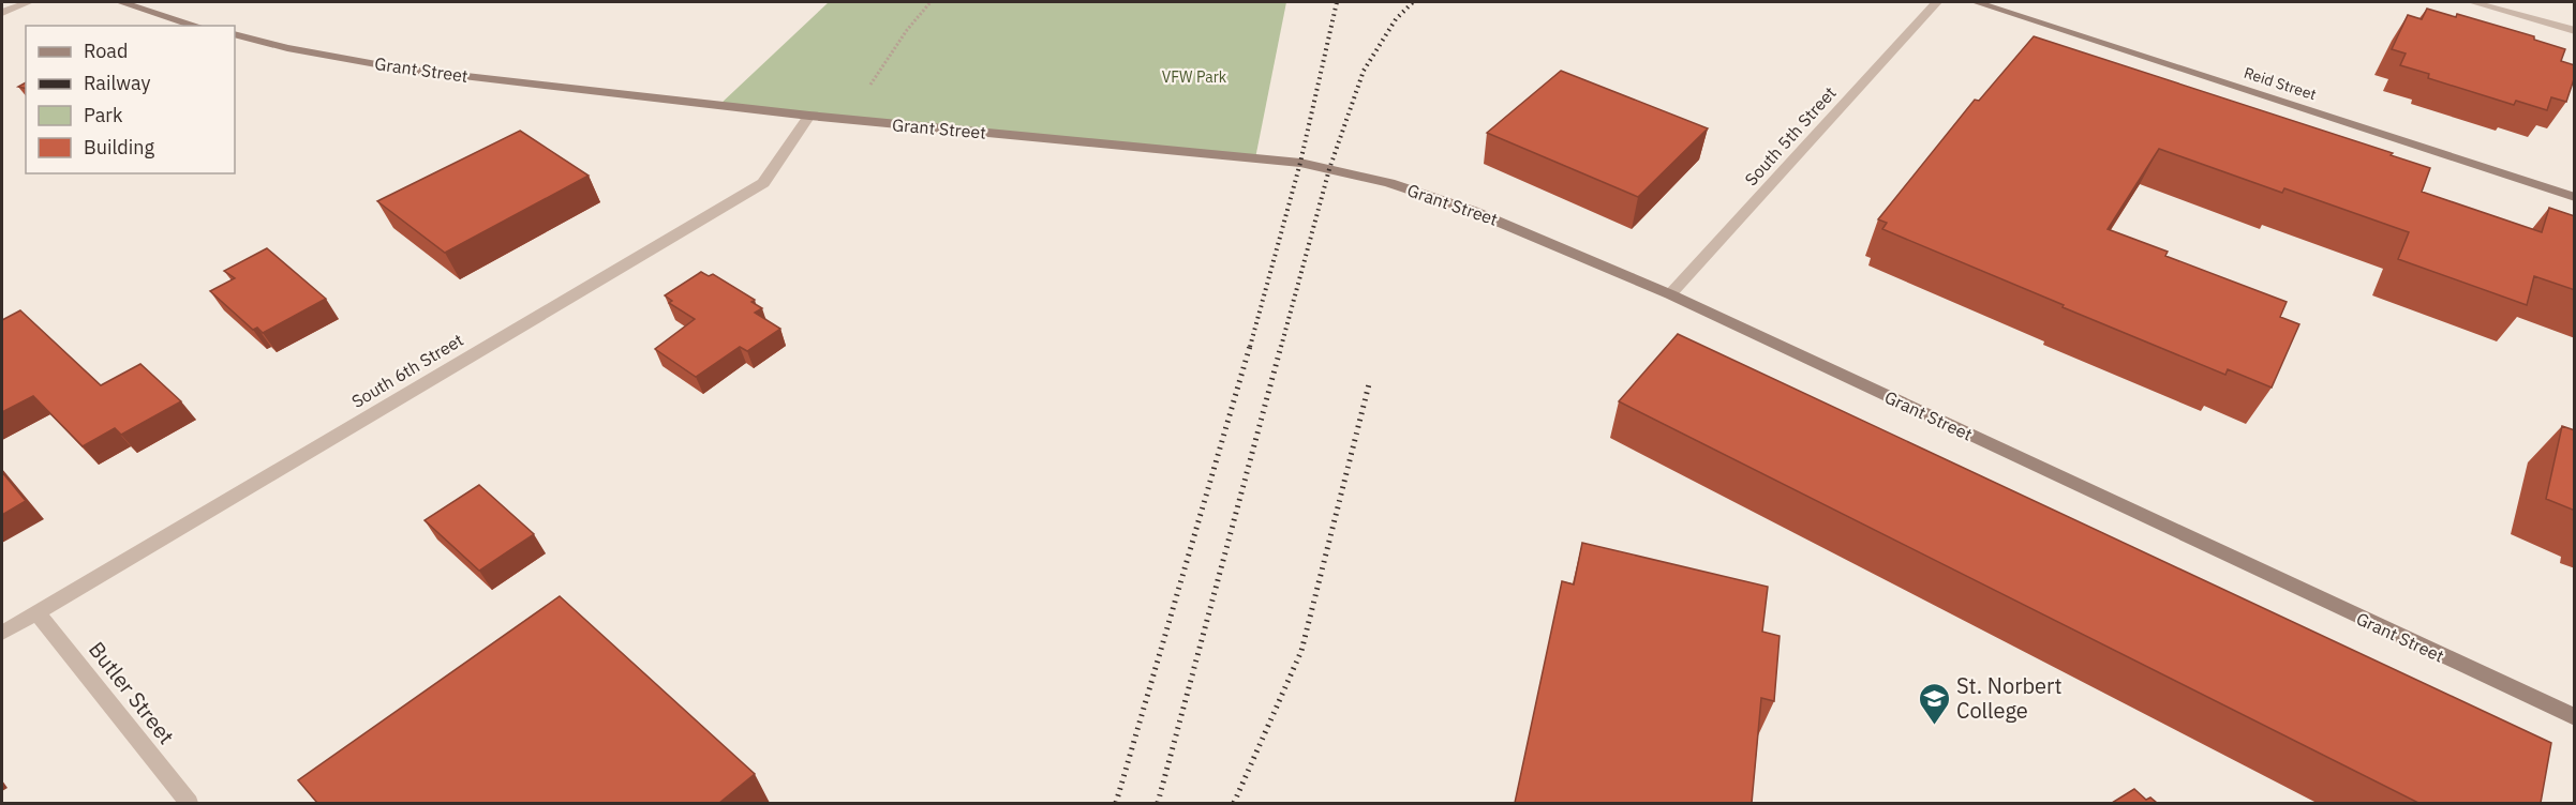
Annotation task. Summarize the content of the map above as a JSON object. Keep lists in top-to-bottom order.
{
  "streets": {
    "street": [
      "Grant Street",
      "Reid Street",
      "South 5th Street",
      "South 6th Street",
      "Butler Street"
    ]
  },
  "crossings": [
    ["Grant Street", "South 5th Street"],
    ["Grant Street", "South 6th Street"],
    ["South 6th Street", "Butler Street"]
  ],
  "parks": ["VFW Park"],
  "places": {
    "school or university": ["St. Norbert College"]
  },
  "legend": [
    "Road",
    "Railway",
    "Park",
    "Building"
  ]
}
